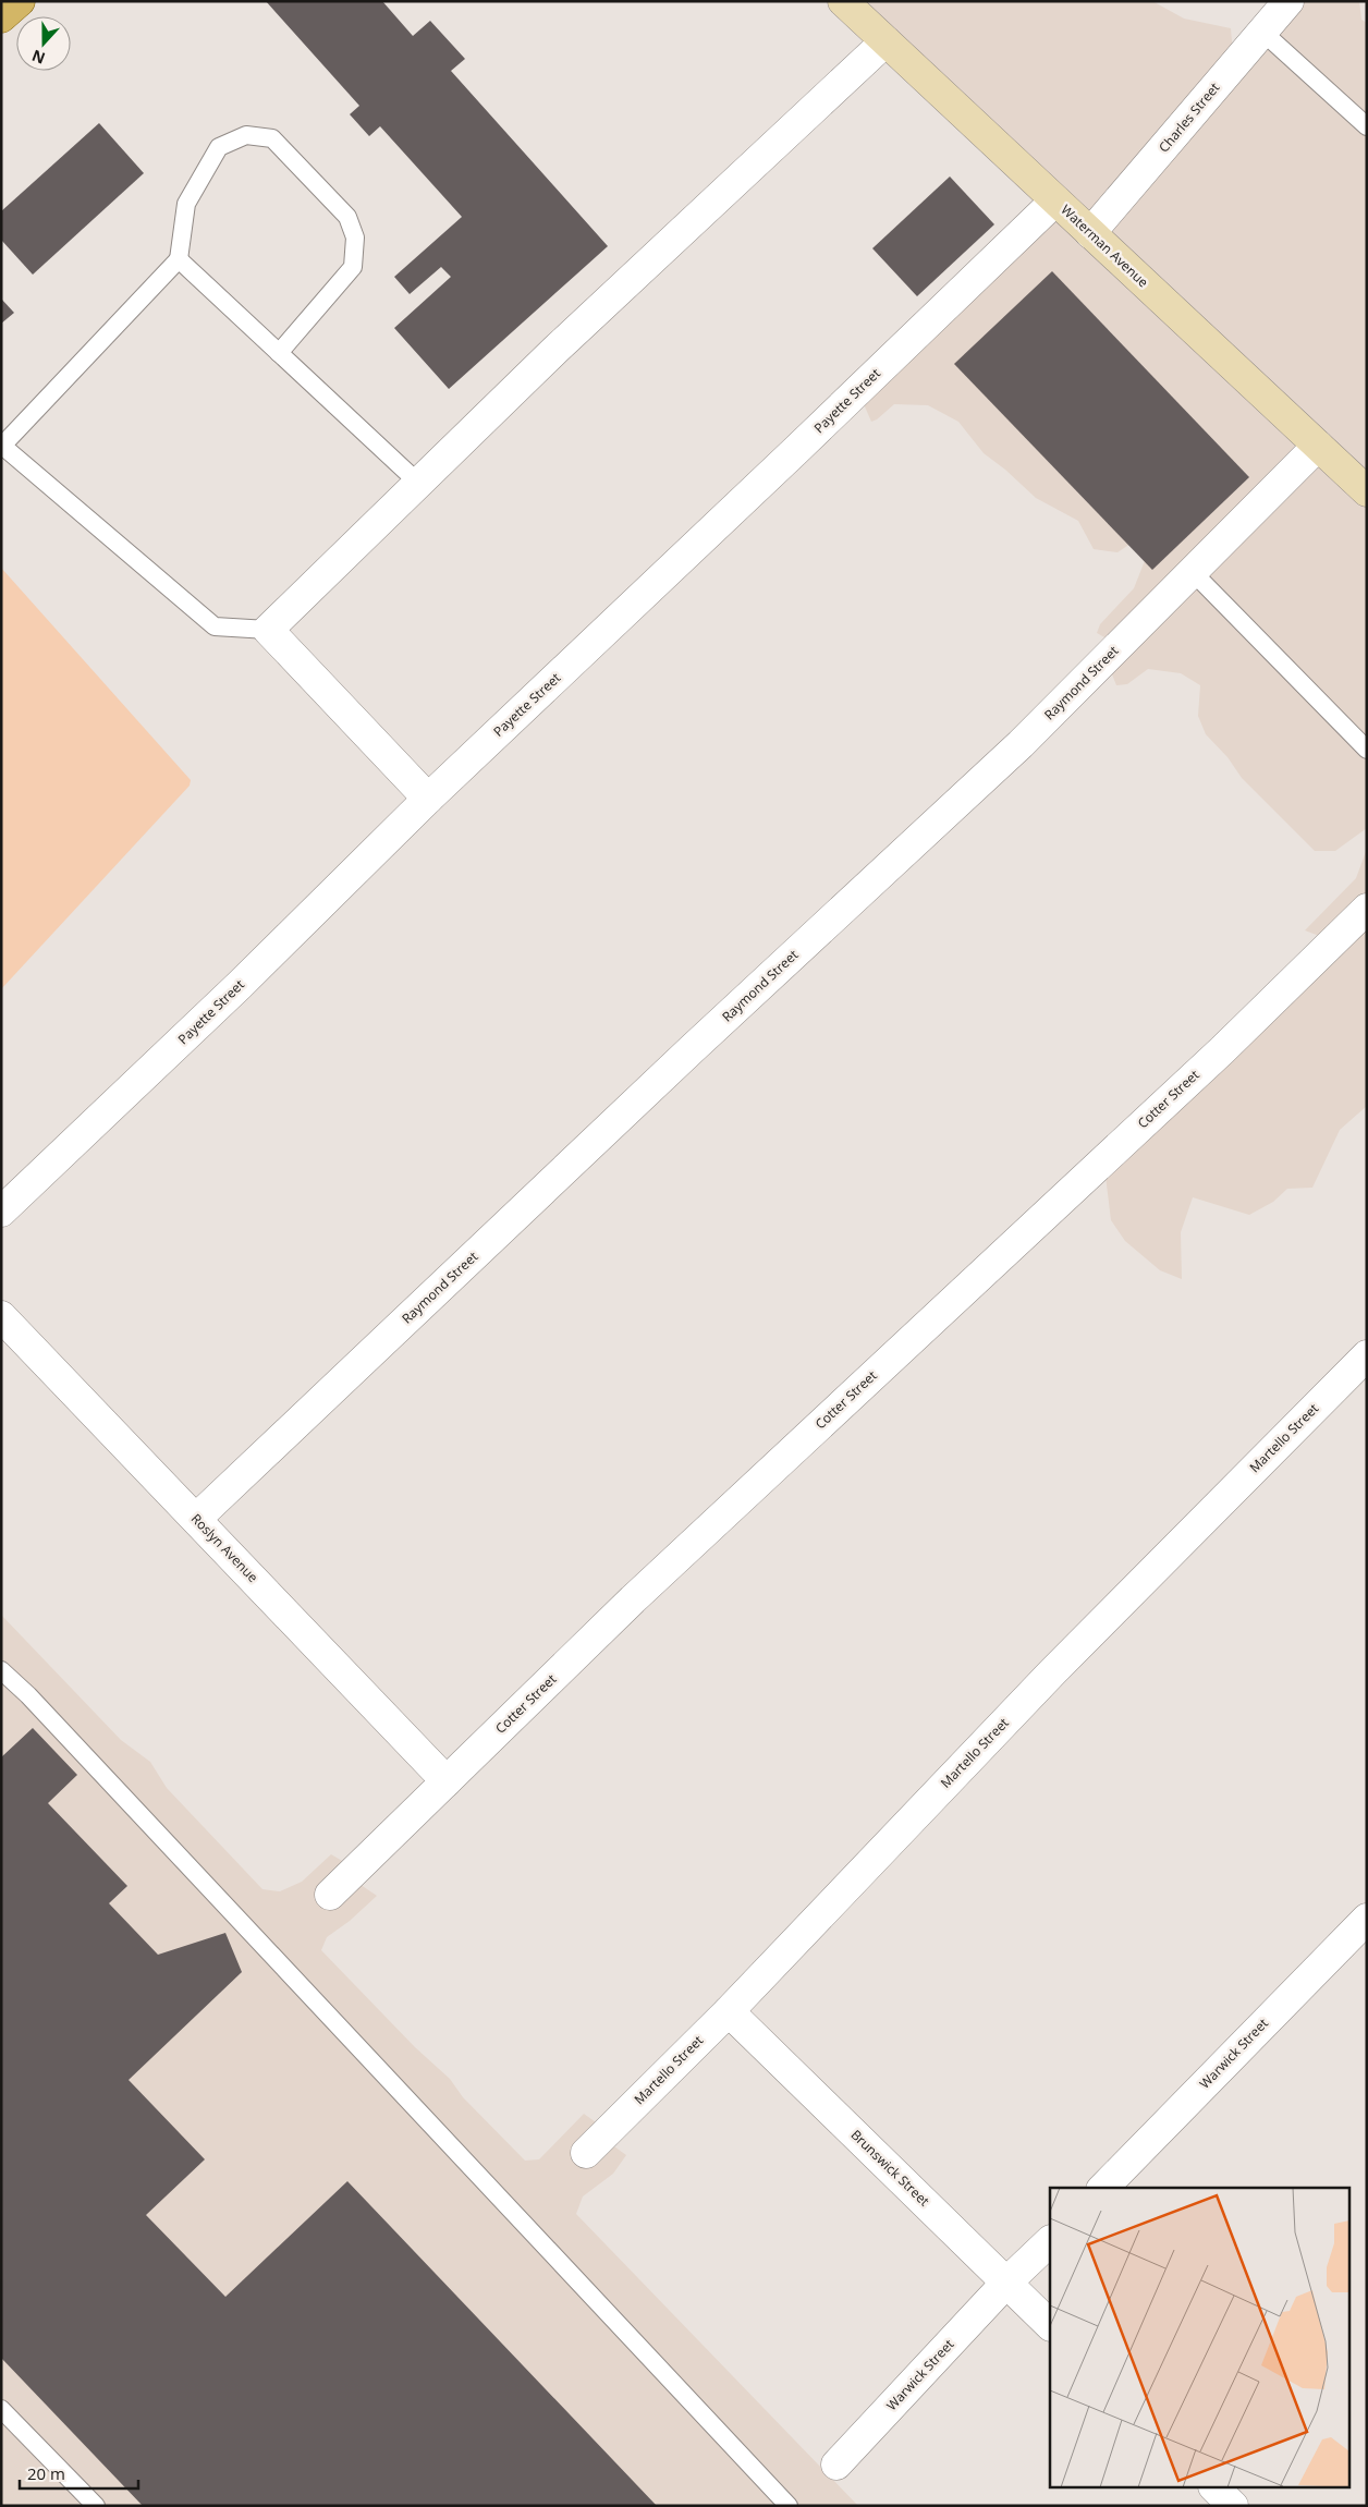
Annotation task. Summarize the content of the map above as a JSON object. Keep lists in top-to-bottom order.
{
  "streets": {
    "main road": ["Waterman Avenue"],
    "street": [
      "Charles Street",
      "Payette Street",
      "Raymond Street",
      "Cotter Street",
      "Martello Street",
      "Roslyn Avenue",
      "Warwick Street",
      "Brunswick Street"
    ]
  },
  "crossings": [
    ["Charles Street", "Waterman Avenue"],
    ["Waterman Avenue", "Payette Street"],
    ["Waterman Avenue", "Raymond Street"],
    ["Raymond Street", "Roslyn Avenue"],
    ["Cotter Street", "Roslyn Avenue"],
    ["Martello Street", "Brunswick Street"],
    ["Warwick Street", "Brunswick Street"]
  ],
  "scale_bar": "20 m",
  "north": "bottom"
}
